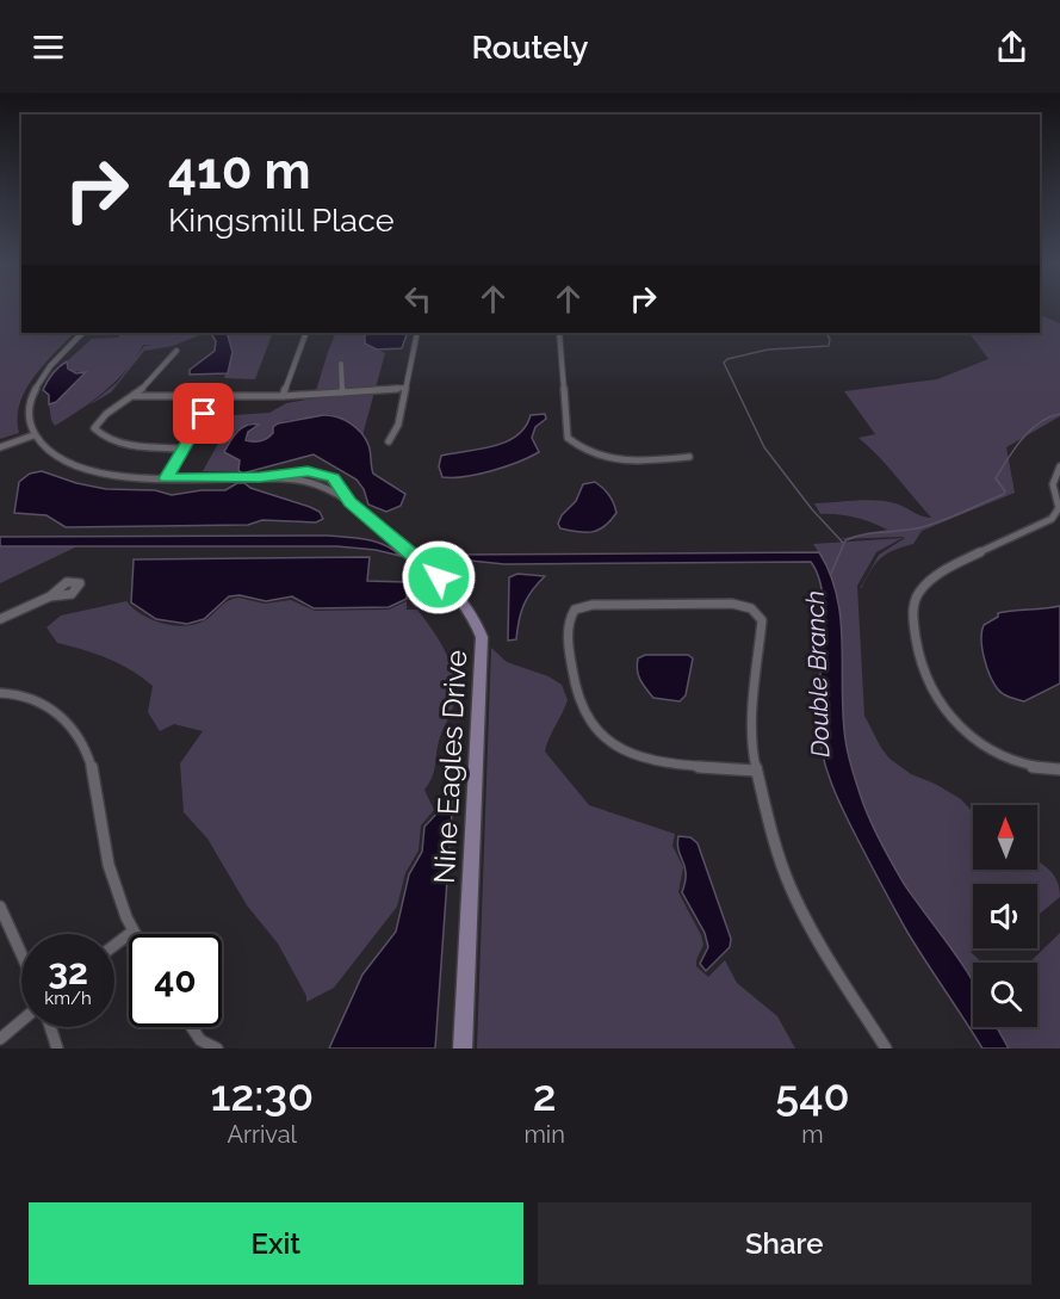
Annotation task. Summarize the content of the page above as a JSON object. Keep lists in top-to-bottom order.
{
  "streets": {
    "street": ["Nine Eagles Drive"]
  },
  "water": ["Double Branch"],
  "north": "top",
  "page": {
    "header": "Routely",
    "turn": ["410 m", "Kingsmill Place"],
    "speed": "32 km/h",
    "limit": "40",
    "eta": [
      "12:30",
      "Arrival",
      "2",
      "min",
      "540",
      "m"
    ],
    "buttons": ["Exit", "Share"]
  }
}
